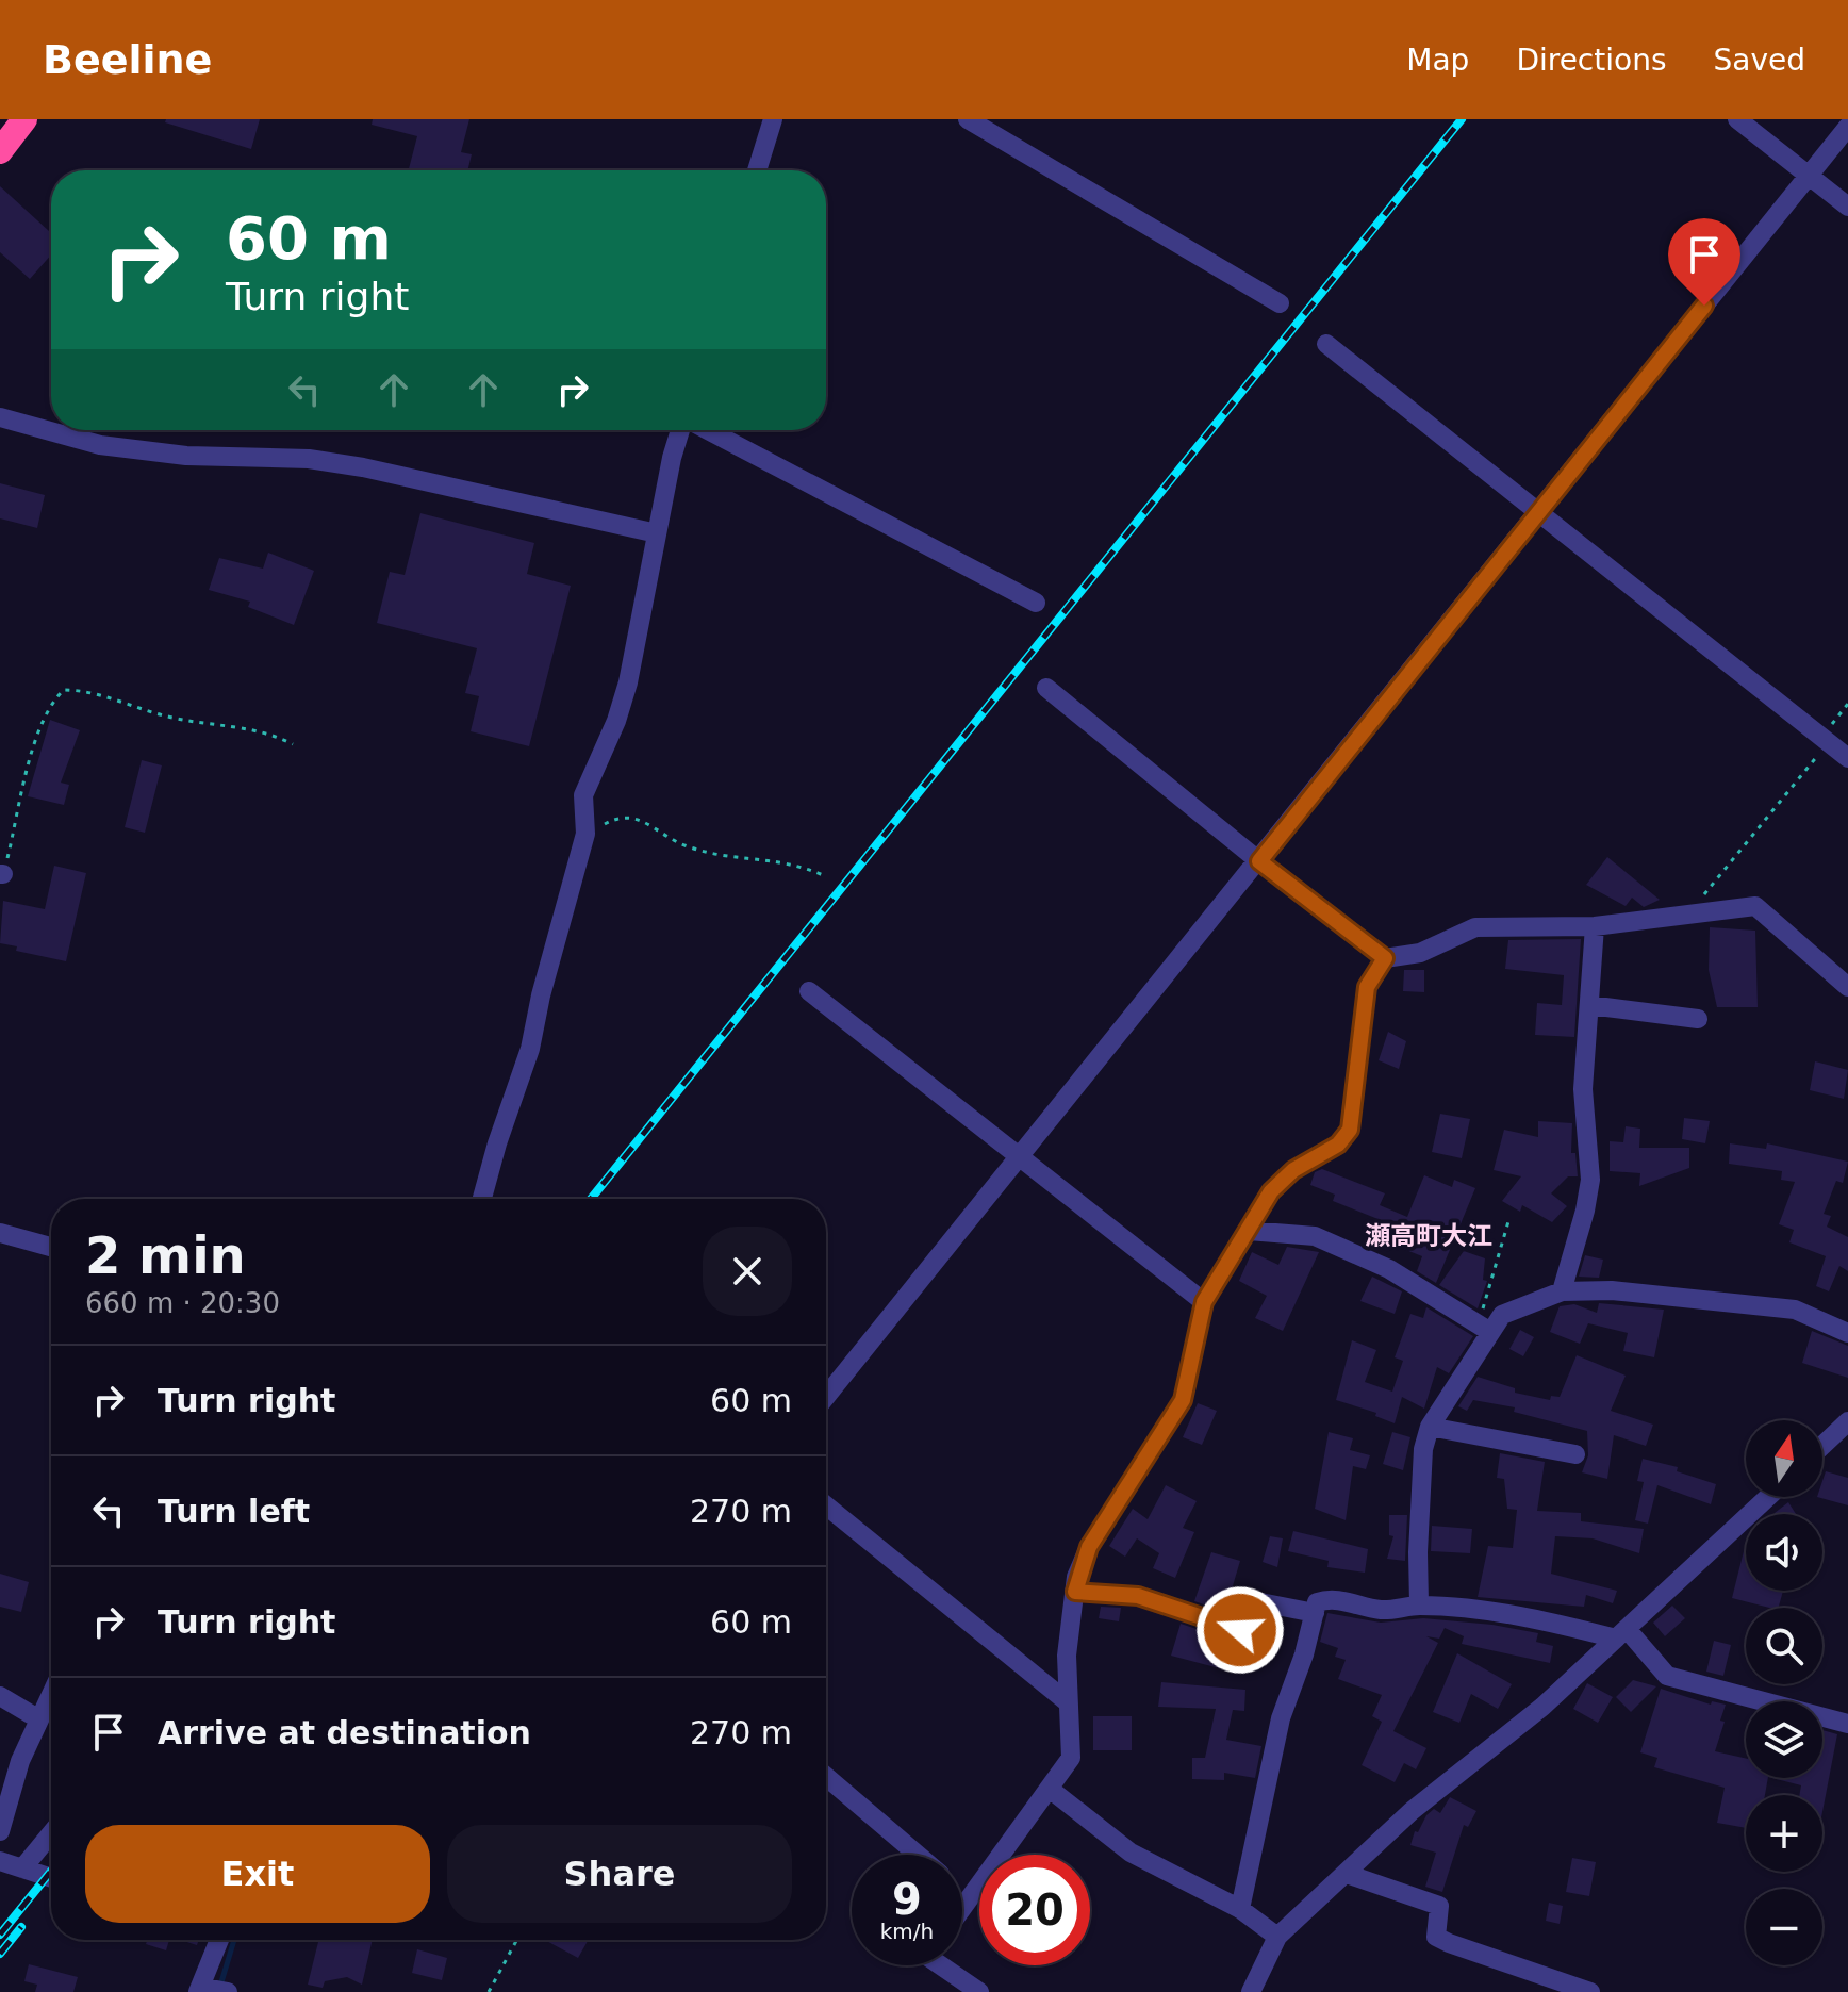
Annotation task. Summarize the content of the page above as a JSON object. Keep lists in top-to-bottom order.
{
  "districts": ["瀬高町大江"],
  "north": "top",
  "page": {
    "header": "Beeline",
    "nav": ["Map", "Directions", "Saved"],
    "turn": ["60 m", "Turn right"],
    "heading": ["2 min", "660 m · 20:30"],
    "list": [
      {
        "name": "Turn right",
        "value": "60 m"
      },
      {
        "name": "Turn left",
        "value": "270 m"
      },
      {
        "name": "Turn right",
        "value": "60 m"
      },
      {
        "name": "Arrive at destination",
        "value": "270 m"
      }
    ],
    "map_buttons": ["+", "−"],
    "buttons": ["Exit", "Share"],
    "speed": "9 km/h",
    "limit": "20"
  }
}
